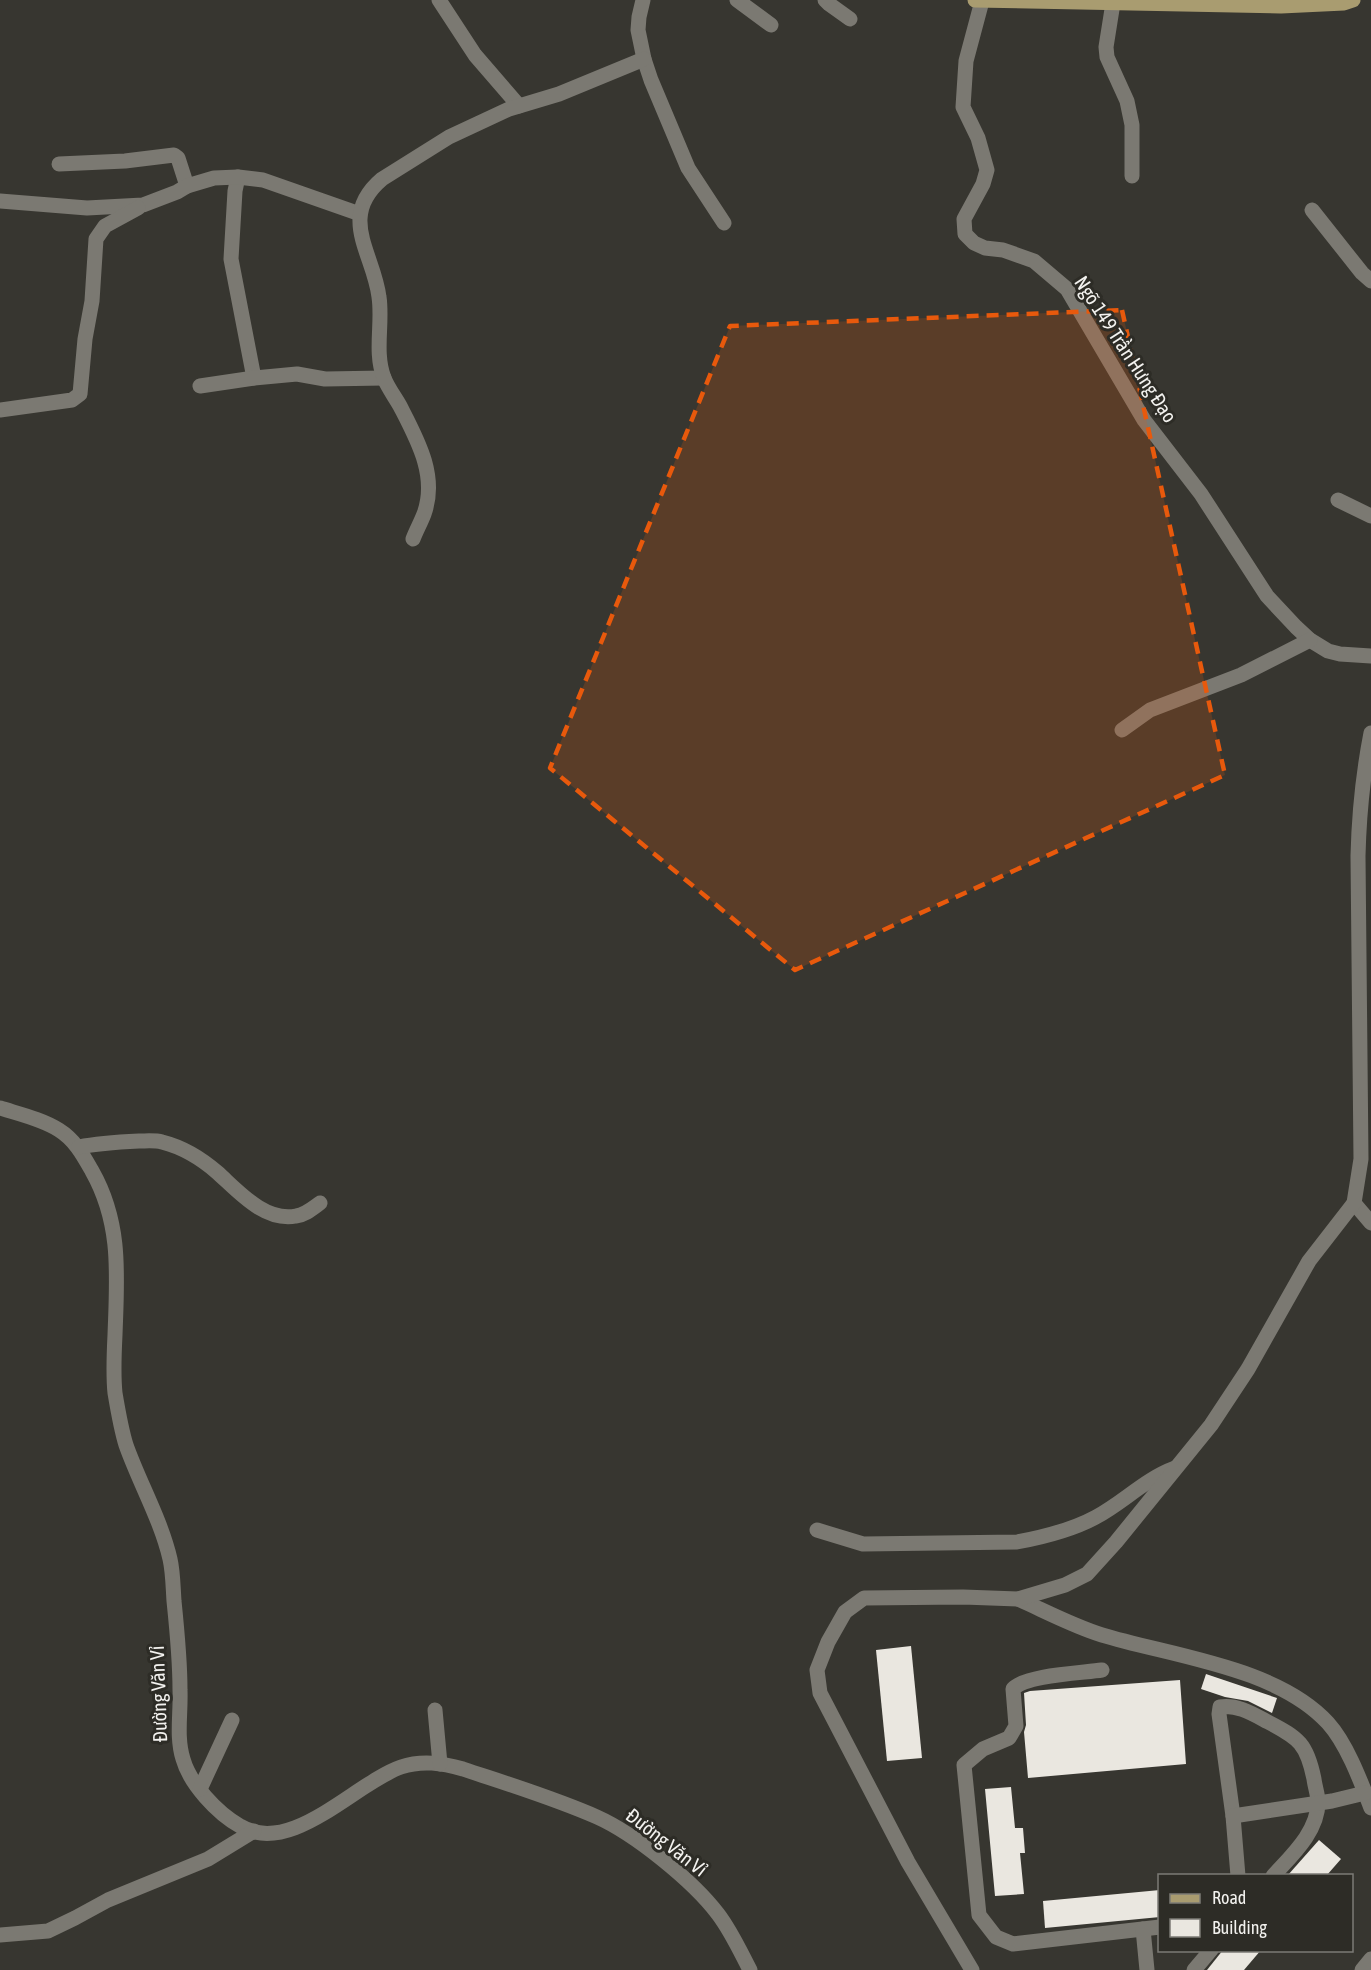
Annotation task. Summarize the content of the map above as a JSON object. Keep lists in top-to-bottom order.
{
  "streets": {
    "street": ["Ngõ 149 Trần Hưng Đạo", "Đường Văn Vỉ"]
  },
  "legend": ["Road", "Building"]
}
